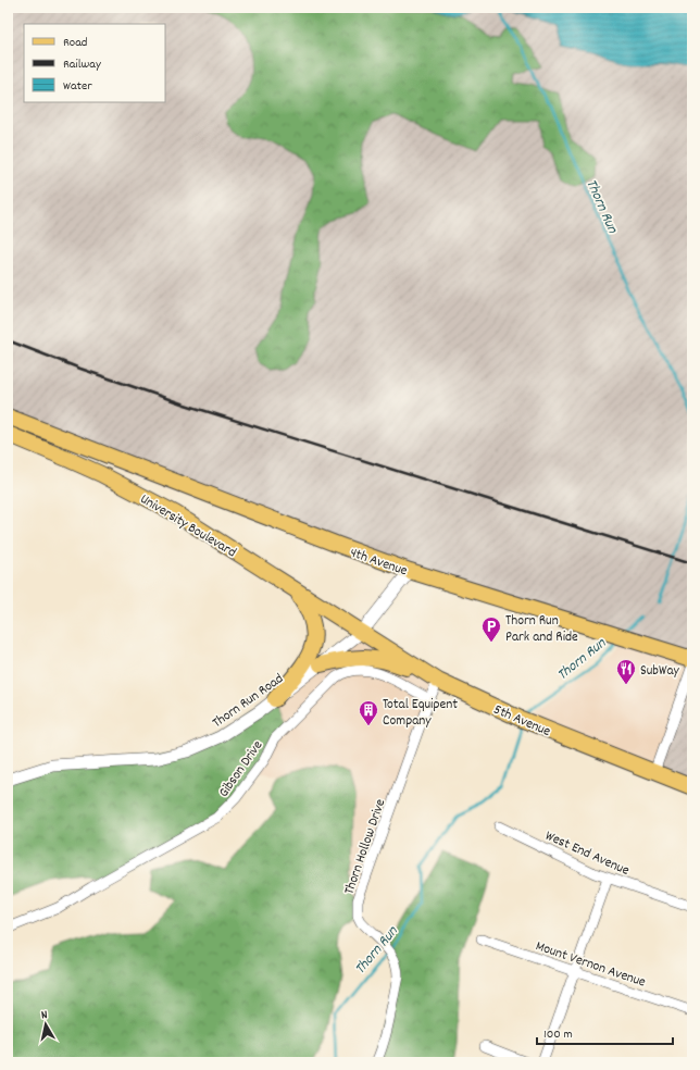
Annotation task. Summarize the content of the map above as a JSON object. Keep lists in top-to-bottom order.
{
  "streets": {
    "main road": ["University Boulevard", "4th Avenue", "5th Avenue"],
    "street": [
      "Thorn Run Road",
      "Gibson Drive",
      "Thorn Hollow Drive",
      "West End Avenue",
      "Mount Vernon Avenue"
    ]
  },
  "crossings": [
    ["University Boulevard", "Thorn Run Road"],
    ["University Boulevard", "5th Avenue"],
    ["4th Avenue", "Thorn Run Road"],
    ["Thorn Run Road", "5th Avenue"],
    ["5th Avenue", "Thorn Hollow Drive"],
    ["Gibson Drive", "Thorn Hollow Drive"]
  ],
  "water": ["Thorn Run"],
  "places": {
    "parking": ["Thorn Run Park and Ride"],
    "restaurant": ["SubWay"],
    "building": ["Total Equipent Company"]
  },
  "legend": ["Road", "Railway", "Water"],
  "scale_bar": "100 m",
  "north": "top"
}
